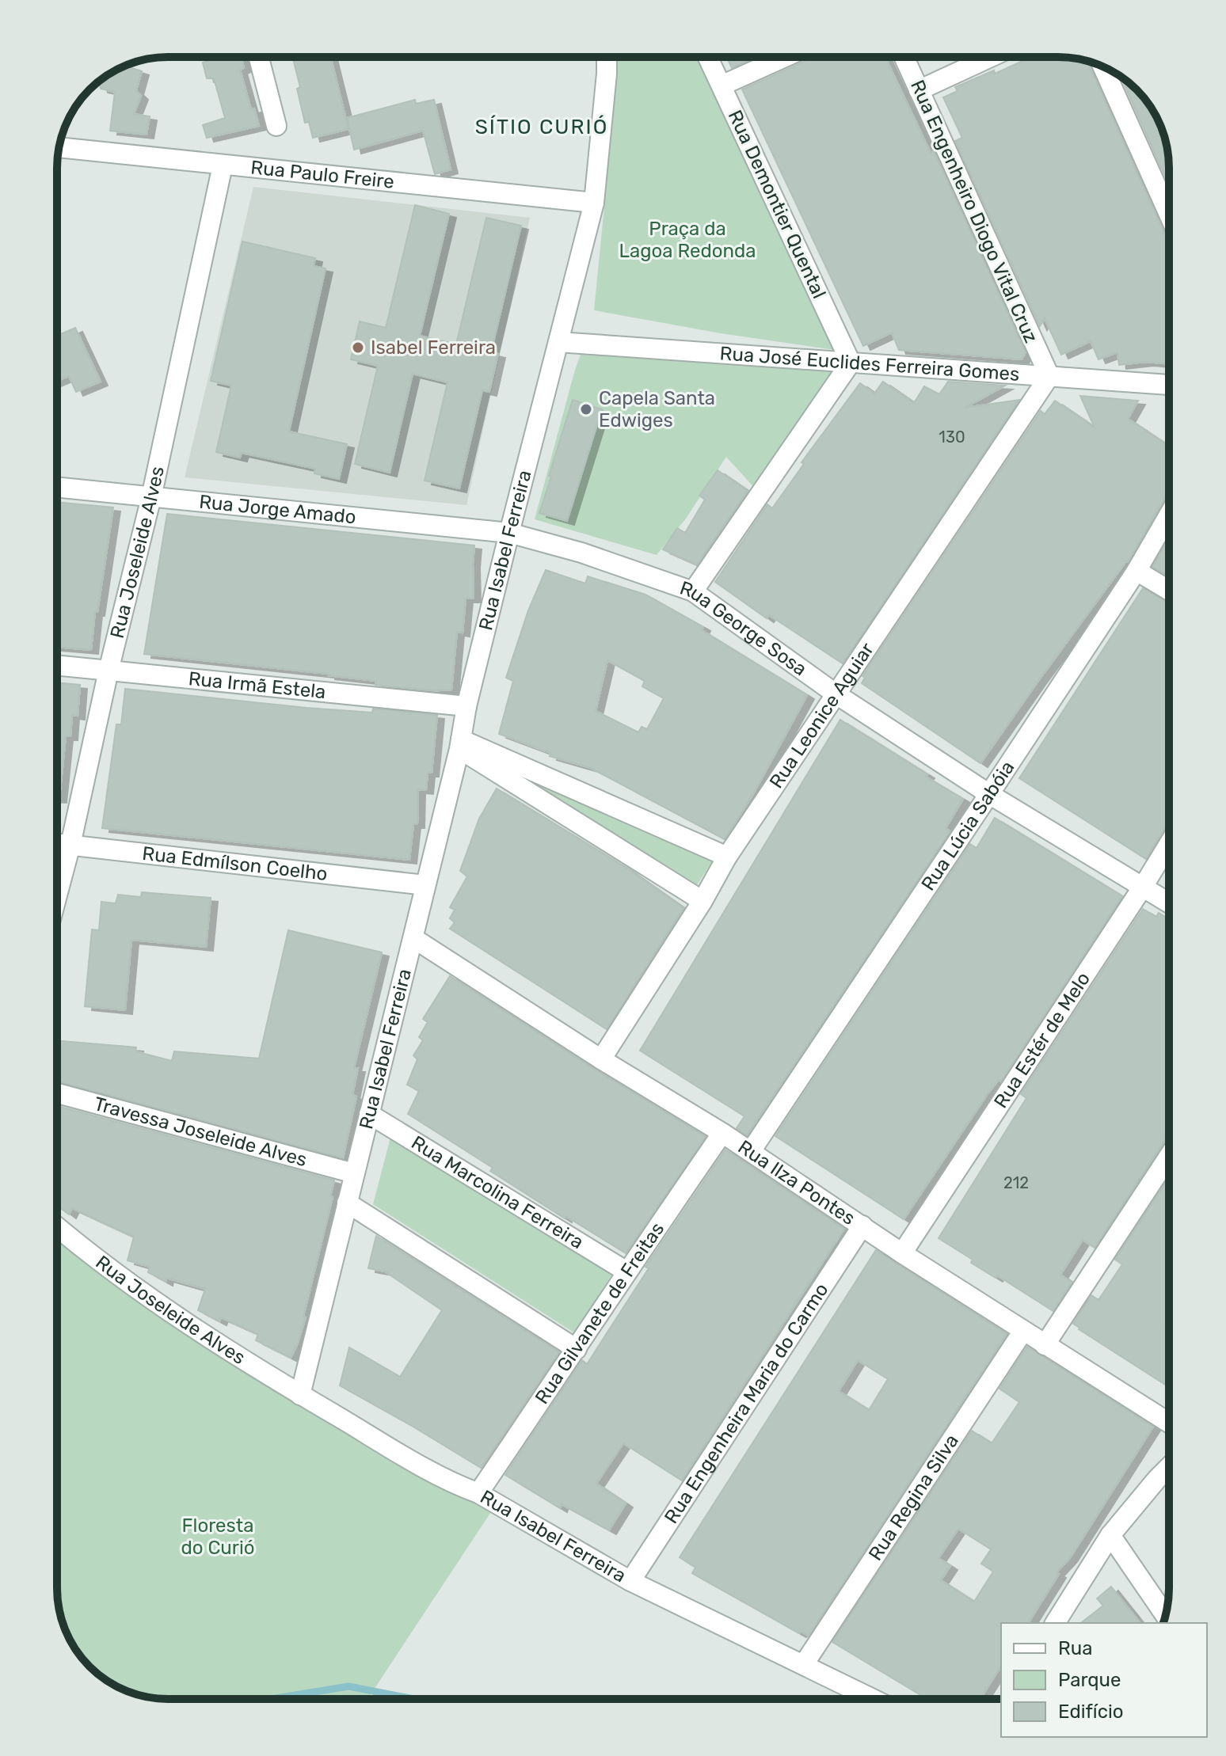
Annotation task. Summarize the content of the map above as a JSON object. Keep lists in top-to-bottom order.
{
  "streets": {
    "street": [
      "Rua Paulo Freire",
      "Rua Demontier Quental",
      "Rua Engenheiro Diogo Vital Cruz",
      "Rua José Euclides Ferreira Gomes",
      "Rua Jorge Amado",
      "Rua Isabel Ferreira",
      "Rua Joseleide Alves",
      "Rua George Sosa",
      "Rua Irmã Estela",
      "Rua Leonice Aguiar",
      "Rua Lúcia Sabóia",
      "Rua Edmílson Coelho",
      "Rua Estér de Melo",
      "Travessa Joseleide Alves",
      "Rua Ilza Pontes",
      "Rua Marcolina Ferreira",
      "Rua Gilvanete de Freitas",
      "Rua Engenheira Maria do Carmo",
      "Rua Regina Silva"
    ]
  },
  "crossings": [
    ["Rua Paulo Freire", "Rua Isabel Ferreira"],
    ["Rua Paulo Freire", "Rua Joseleide Alves"],
    ["Rua Demontier Quental", "Rua José Euclides Ferreira Gomes"],
    ["Rua Engenheiro Diogo Vital Cruz", "Rua José Euclides Ferreira Gomes"],
    ["Rua Engenheiro Diogo Vital Cruz", "Rua Leonice Aguiar"],
    ["Rua José Euclides Ferreira Gomes", "Rua Isabel Ferreira"],
    ["Rua José Euclides Ferreira Gomes", "Rua Leonice Aguiar"],
    ["Rua Jorge Amado", "Rua Isabel Ferreira"],
    ["Rua Jorge Amado", "Rua Joseleide Alves"],
    ["Rua Jorge Amado", "Rua George Sosa"],
    ["Rua Isabel Ferreira", "Rua Joseleide Alves"],
    ["Rua Isabel Ferreira", "Rua George Sosa"],
    ["Rua Isabel Ferreira", "Rua Irmã Estela"],
    ["Rua Isabel Ferreira", "Rua Edmílson Coelho"],
    ["Rua Isabel Ferreira", "Travessa Joseleide Alves"],
    ["Rua Isabel Ferreira", "Rua Ilza Pontes"],
    ["Rua Isabel Ferreira", "Rua Marcolina Ferreira"],
    ["Rua Isabel Ferreira", "Rua Gilvanete de Freitas"],
    ["Rua Isabel Ferreira", "Rua Engenheira Maria do Carmo"],
    ["Rua Isabel Ferreira", "Rua Regina Silva"],
    ["Rua Joseleide Alves", "Rua Irmã Estela"],
    ["Rua Joseleide Alves", "Rua Edmílson Coelho"],
    ["Rua George Sosa", "Rua Leonice Aguiar"],
    ["Rua George Sosa", "Rua Lúcia Sabóia"],
    ["Rua George Sosa", "Rua Estér de Melo"],
    ["Rua Leonice Aguiar", "Rua Ilza Pontes"],
    ["Rua Lúcia Sabóia", "Rua Ilza Pontes"],
    ["Rua Estér de Melo", "Rua Ilza Pontes"],
    ["Rua Ilza Pontes", "Rua Gilvanete de Freitas"],
    ["Rua Ilza Pontes", "Rua Engenheira Maria do Carmo"],
    ["Rua Ilza Pontes", "Rua Regina Silva"],
    ["Rua Marcolina Ferreira", "Rua Gilvanete de Freitas"]
  ],
  "districts": ["SÍTIO CURIÓ"],
  "parks": ["Praça da Lagoa Redonda", "Floresta do Curió"],
  "places": ["Isabel Ferreira", "Capela Santa Edwiges"],
  "house_numbers": ["130", "212"],
  "legend": ["Rua", "Parque", "Edifício"]
}
